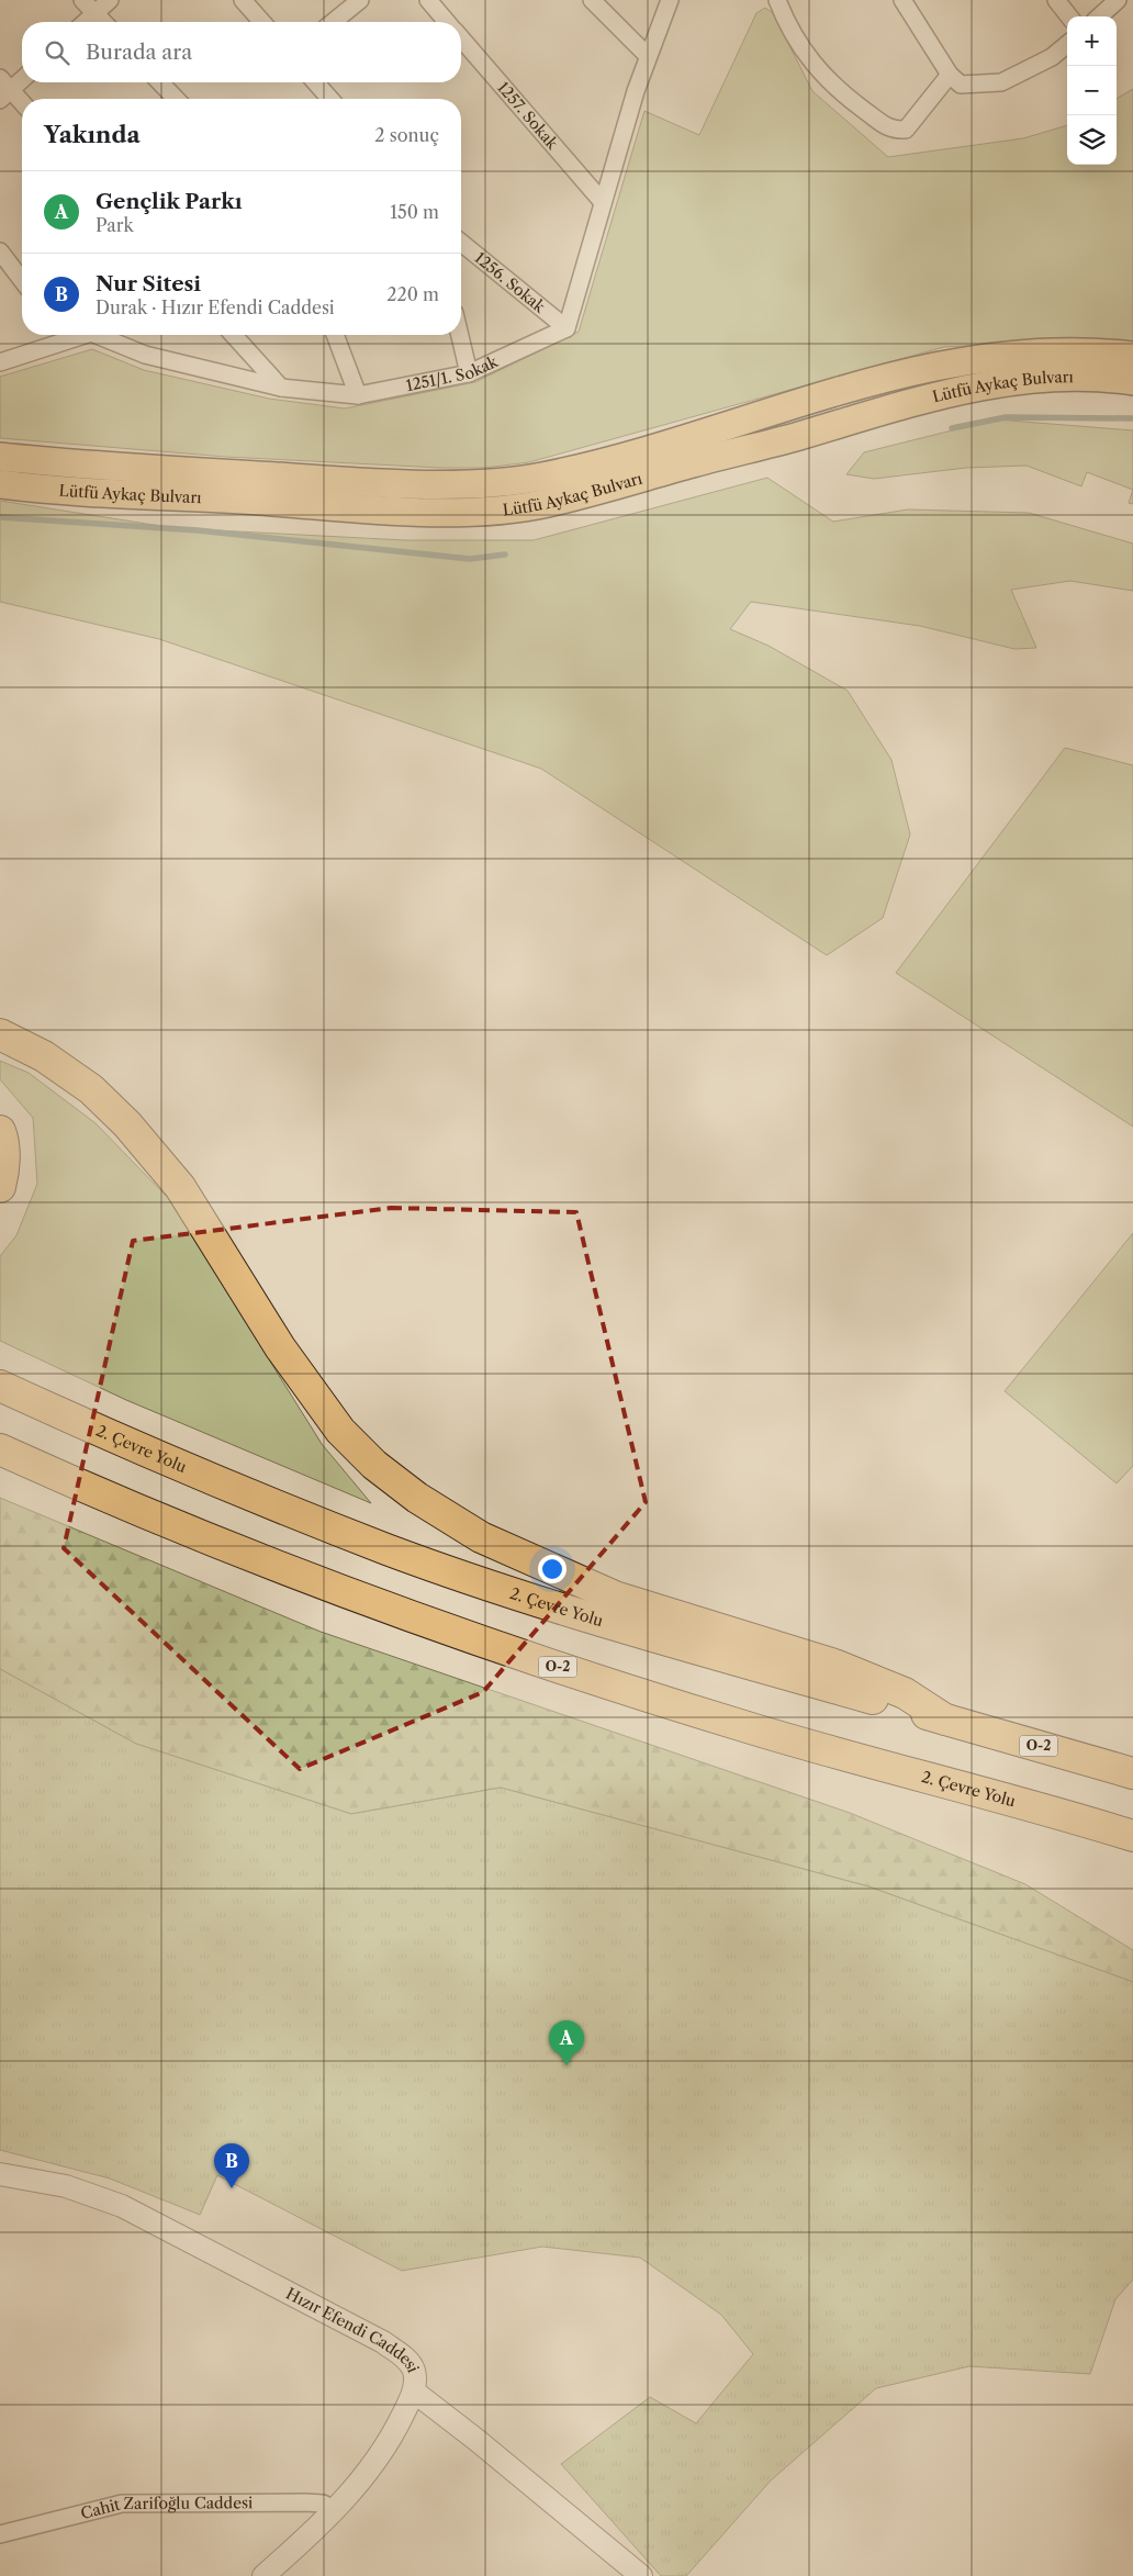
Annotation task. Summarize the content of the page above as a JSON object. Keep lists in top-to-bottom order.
{
  "streets": {
    "highway": ["2. Çevre Yolu", "O-2"],
    "main road": ["Lütfü Aykaç Bulvarı"],
    "street": [
      "1257. Sokak",
      "1256. Sokak",
      "1251/1. Sokak",
      "Hızır Efendi Caddesi",
      "Cahit Zarifoğlu Caddesi"
    ]
  },
  "crossings": [
    ["1256. Sokak", "1251/1. Sokak"]
  ],
  "page": {
    "map_buttons": ["+", "−"],
    "search": "Burada ara",
    "heading": ["Yakında", "2 sonuç"],
    "list": [
      {
        "mark": "A",
        "name": "Gençlik Parkı",
        "note": "Park",
        "value": "150 m"
      },
      {
        "mark": "B",
        "name": "Nur Sitesi",
        "note": "Durak · Hızır Efendi Caddesi",
        "value": "220 m"
      }
    ],
    "pins": ["A", "B"]
  }
}
